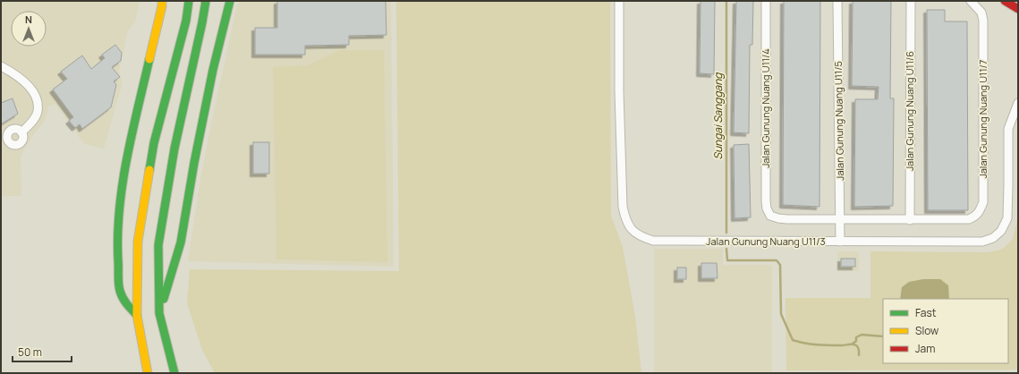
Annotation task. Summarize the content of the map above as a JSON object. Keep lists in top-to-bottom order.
{
  "streets": {
    "street": [
      "Jalan Gunung Nuang U11/4",
      "Jalan Gunung Nuang U11/6",
      "Jalan Gunung Nuang U11/7",
      "Jalan Gunung Nuang U11/5",
      "Jalan Gunung Nuang U11/3"
    ]
  },
  "crossings": [
    ["Jalan Gunung Nuang U11/4", "Jalan Gunung Nuang U11/5"],
    ["Jalan Gunung Nuang U11/6", "Jalan Gunung Nuang U11/7"],
    ["Jalan Gunung Nuang U11/5", "Jalan Gunung Nuang U11/3"]
  ],
  "water": ["Sungai Sanggang"],
  "legend": ["Fast", "Slow", "Jam"],
  "scale_bar": "50 m",
  "north": "top"
}
